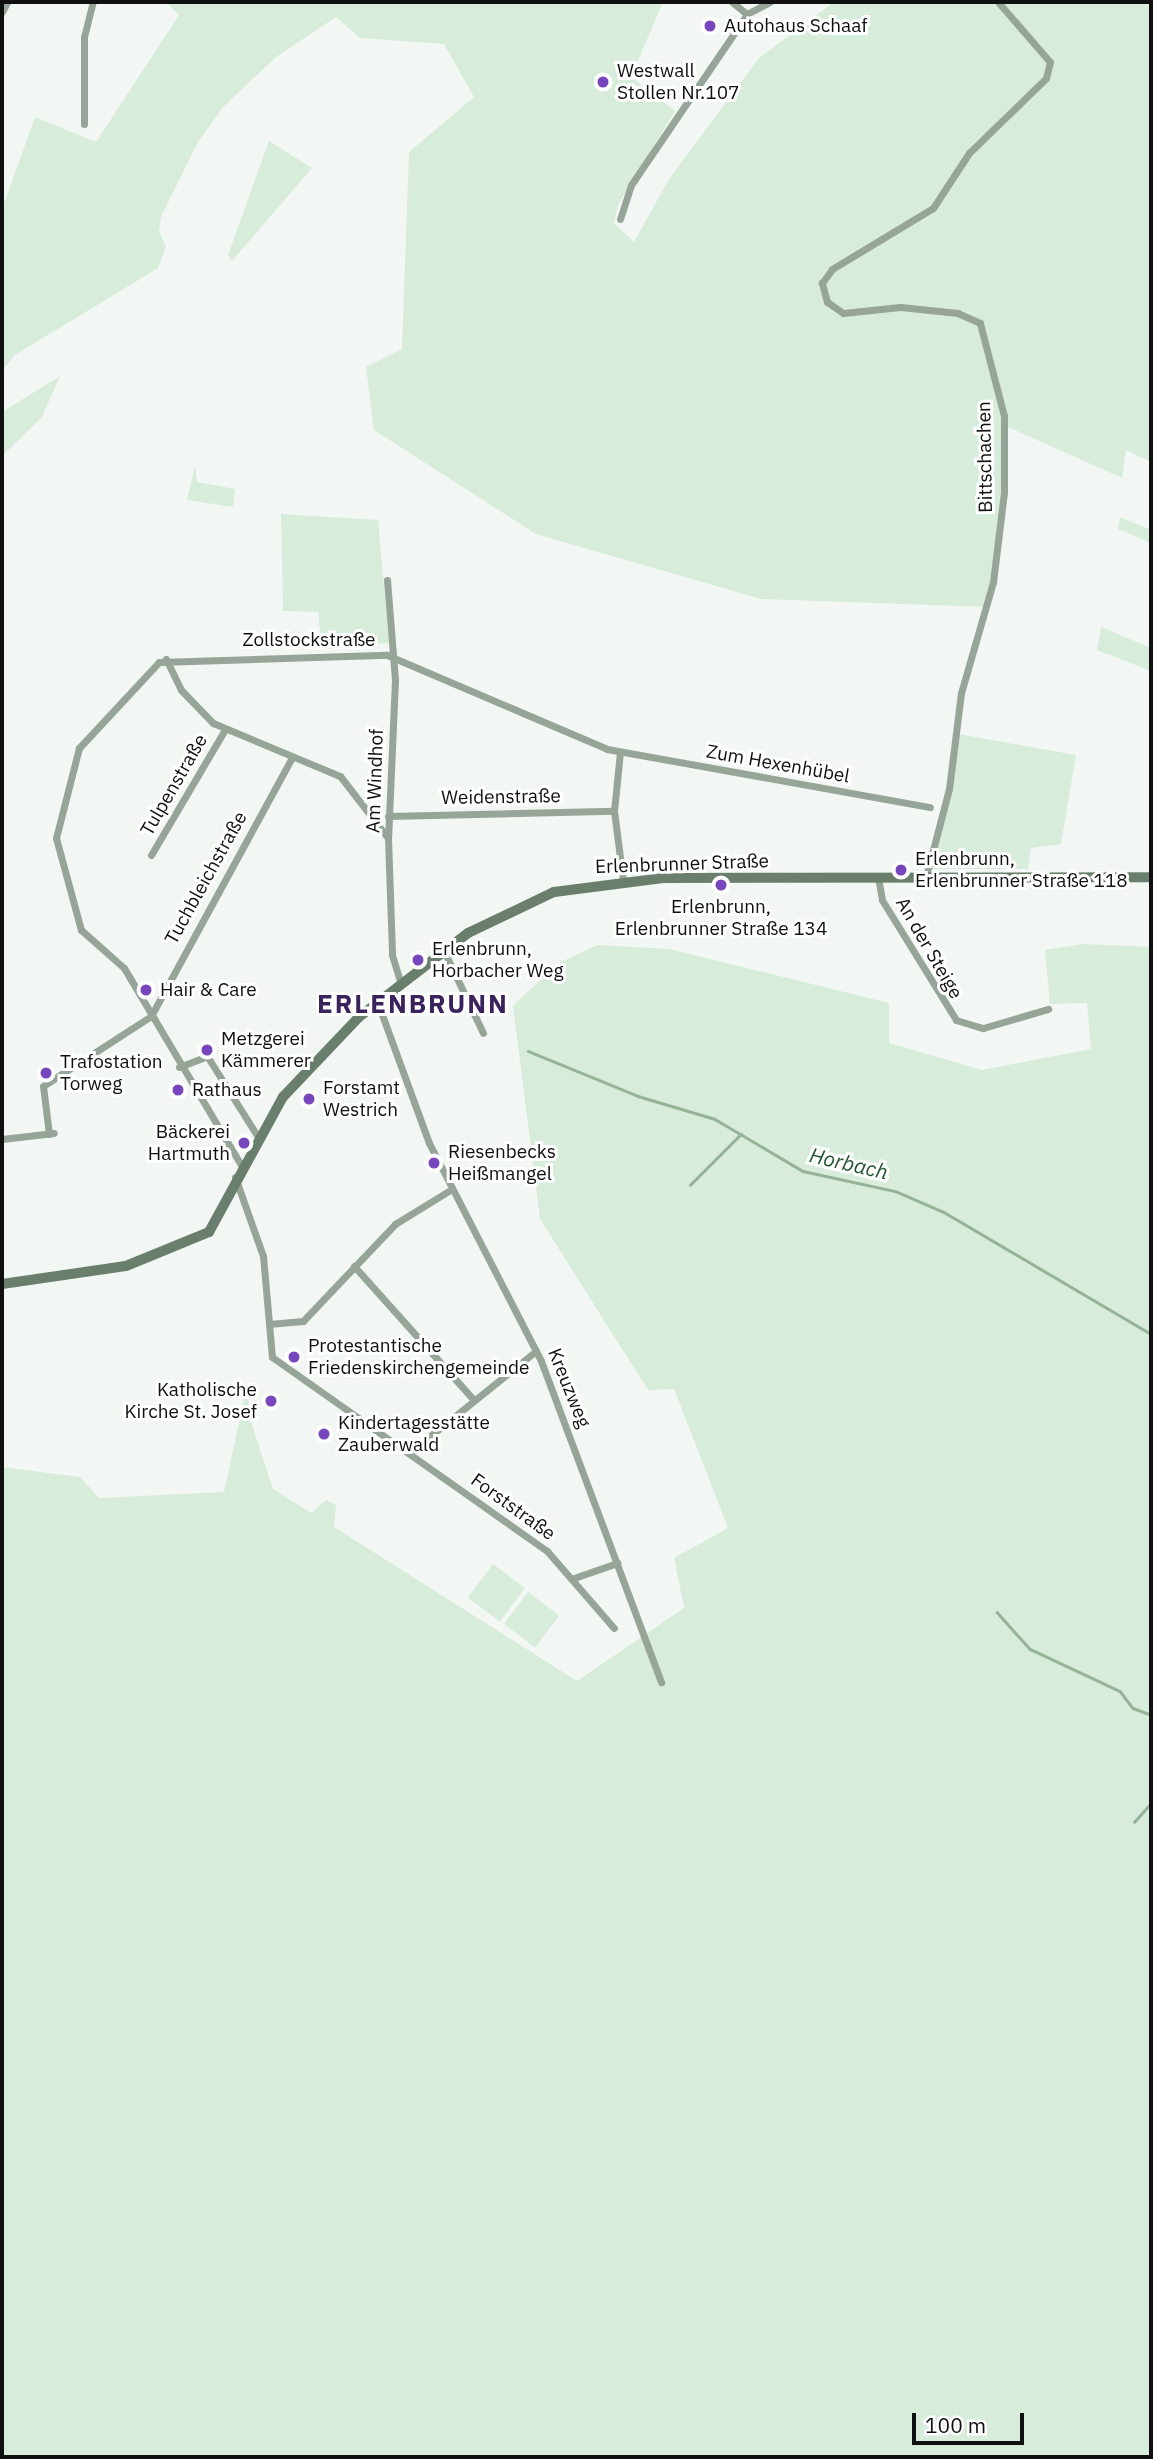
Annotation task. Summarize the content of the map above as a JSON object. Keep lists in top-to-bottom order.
{
  "streets": {
    "street": [
      "Bittschachen",
      "Zollstockstraße",
      "Zum Hexenhübel",
      "Am Windhof",
      "Tulpenstraße",
      "Weidenstraße",
      "Erlenbrunner Straße",
      "Tuchbleichstraße",
      "An der Steige",
      "Kreuzweg",
      "Forststraße"
    ]
  },
  "crossings": [
    ["Bittschachen", "Erlenbrunner Straße"],
    ["Zollstockstraße", "Zum Hexenhübel"],
    ["Zollstockstraße", "Am Windhof"],
    ["Am Windhof", "Weidenstraße"],
    ["Am Windhof", "Erlenbrunner Straße"],
    ["Erlenbrunner Straße", "An der Steige"],
    ["Erlenbrunner Straße", "Kreuzweg"],
    ["Erlenbrunner Straße", "Forststraße"]
  ],
  "districts": ["ERLENBRUNN"],
  "water": ["Horbach"],
  "places": [
    "Autohaus Schaaf",
    "Westwall Stollen Nr.107",
    "Erlenbrunn, Erlenbrunner Straße 118",
    "Erlenbrunn, Erlenbrunner Straße 134",
    "Erlenbrunn, Horbacher Weg",
    "Hair & Care",
    "Metzgerei Kämmerer",
    "Trafostation Torweg",
    "Rathaus",
    "Forstamt Westrich",
    "Bäckerei Hartmuth",
    "Riesenbecks Heißmangel",
    "Protestantische Friedenskirchengemeinde",
    "Katholische Kirche St. Josef",
    "Kindertagesstätte Zauberwald"
  ],
  "scale_bar": "100 m"
}
